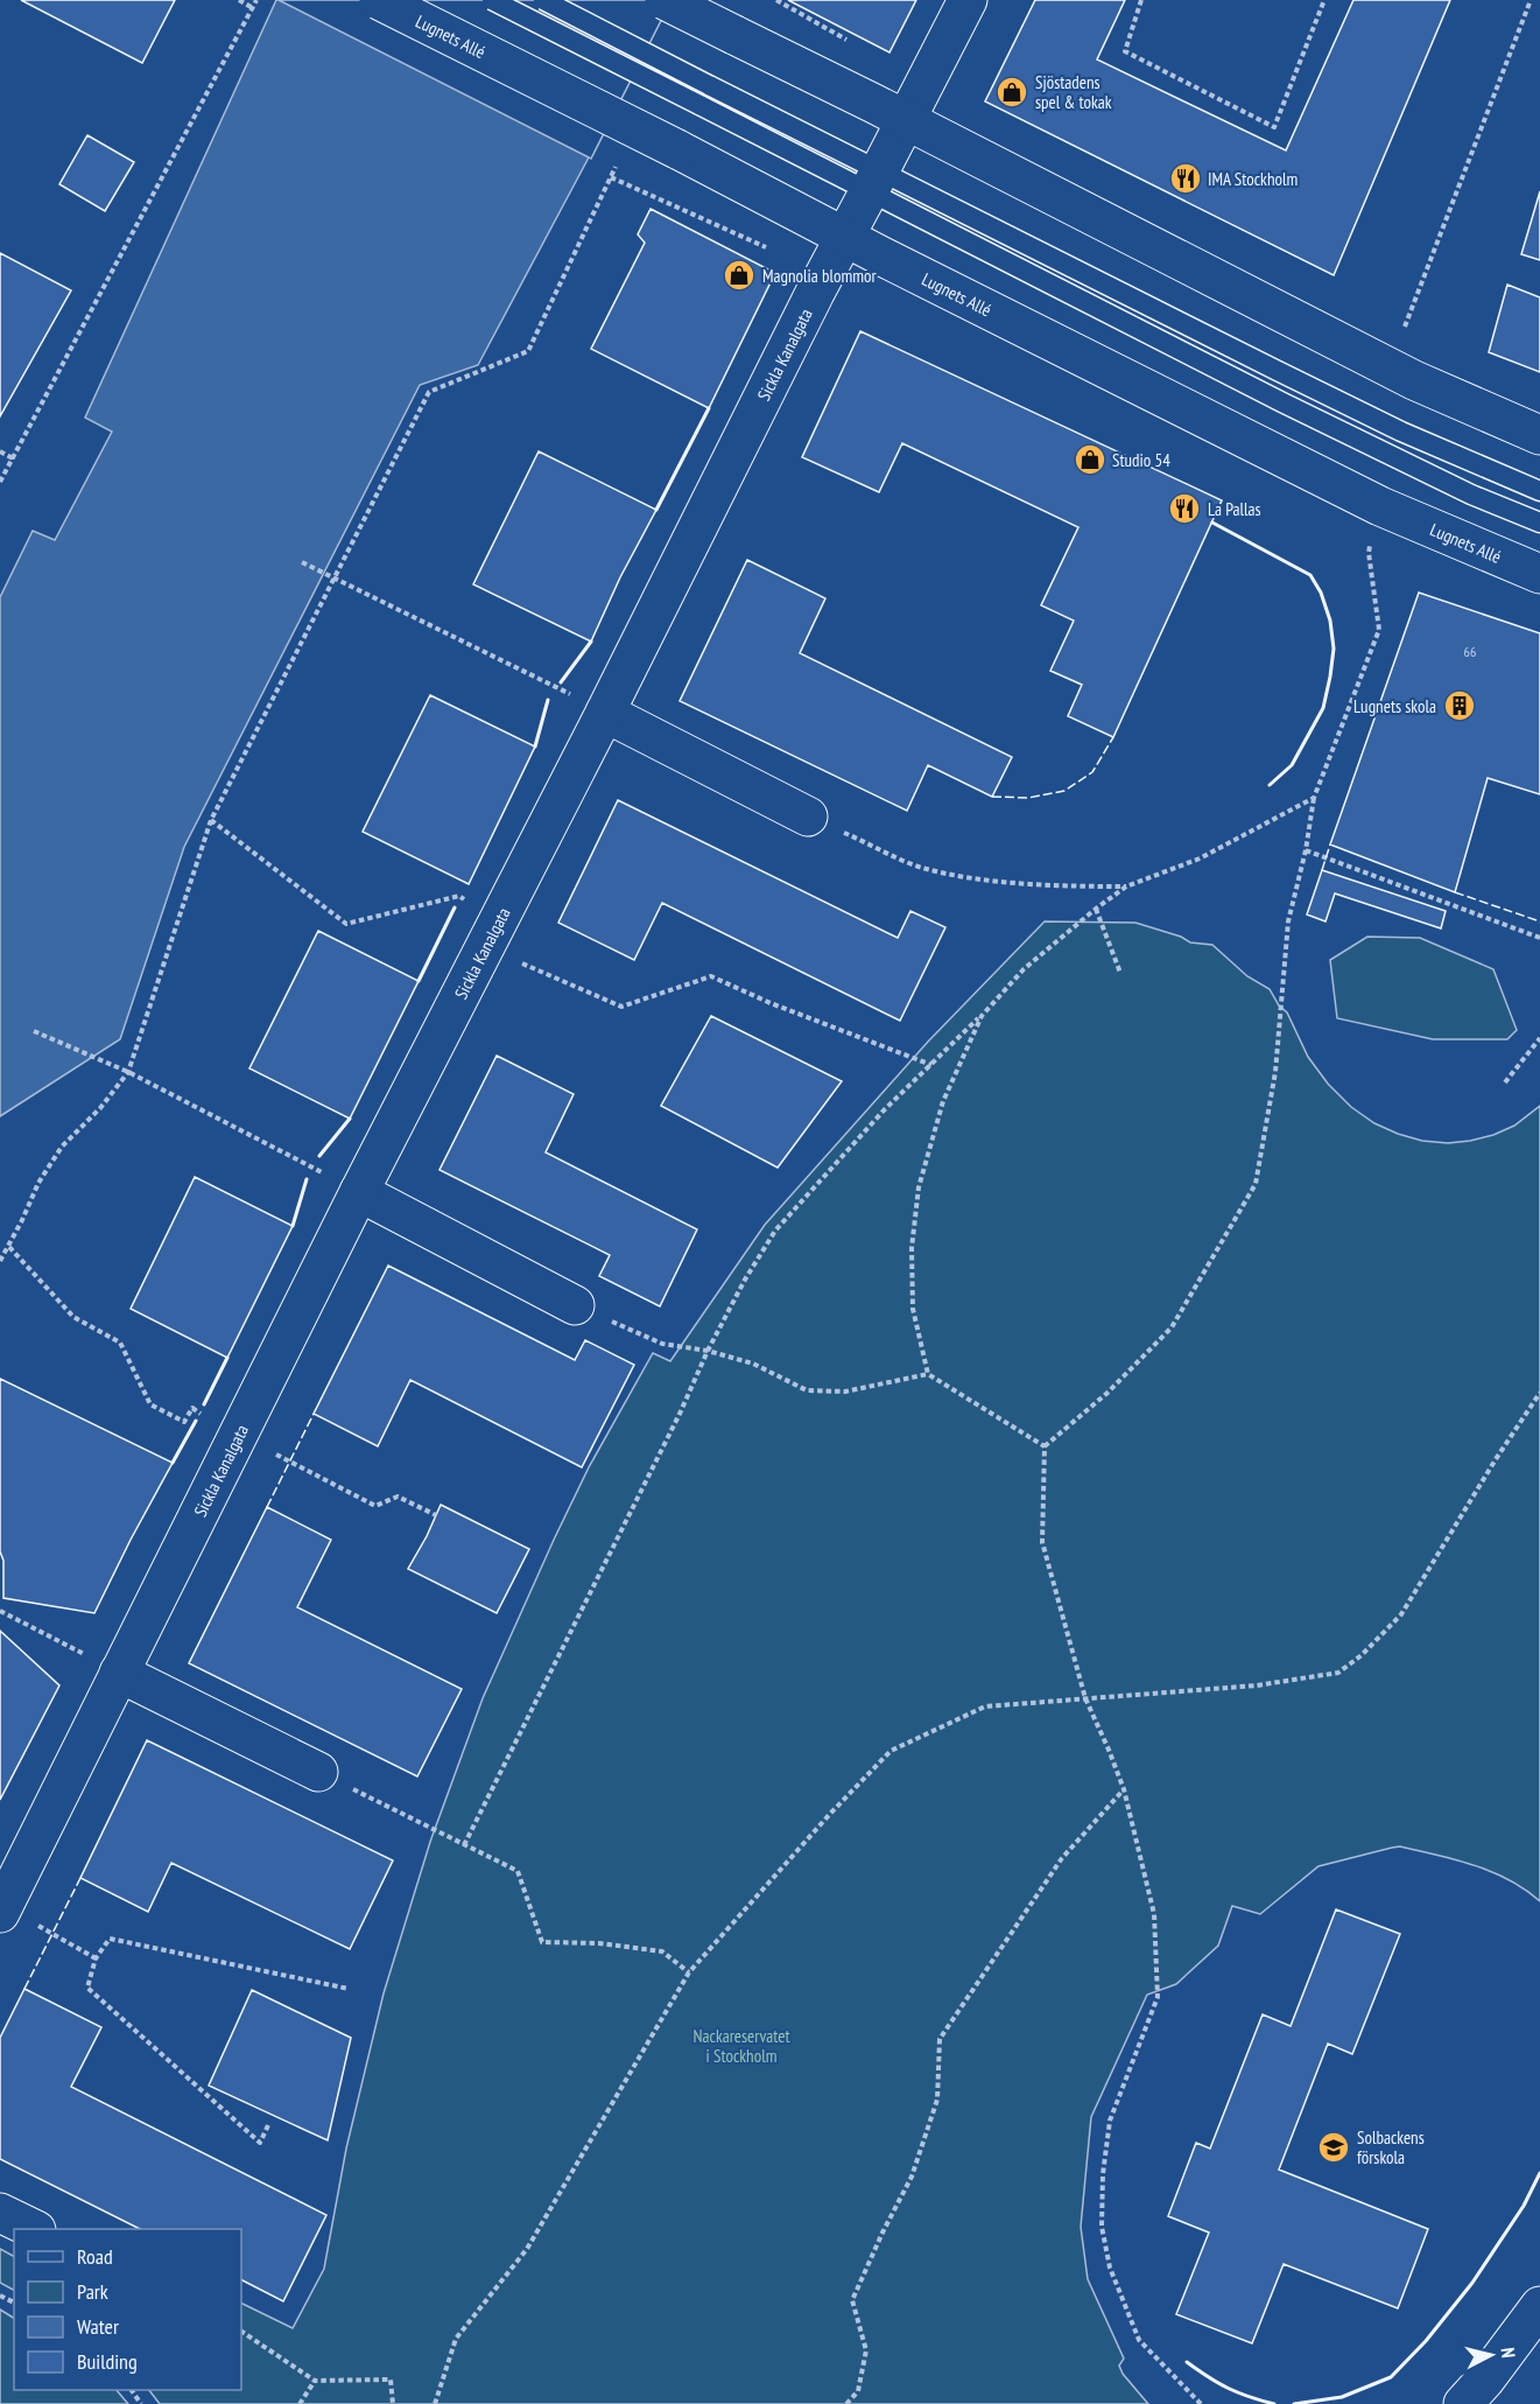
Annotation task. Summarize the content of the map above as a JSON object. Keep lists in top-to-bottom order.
{
  "streets": {
    "street": ["Lugnets Allé", "Sickla Kanalgata"]
  },
  "crossings": [
    ["Lugnets Allé", "Sickla Kanalgata"]
  ],
  "parks": ["Nackareservatet i Stockholm"],
  "places": {
    "shop": ["Sjöstadens spel & tokak", "Magnolia blommor", "Studio 54"],
    "restaurant": ["IMA Stockholm", "La Pallas"],
    "building": ["Lugnets skola"],
    "school or university": ["Solbackens förskola"]
  },
  "house_numbers": ["66"],
  "legend": [
    "Road",
    "Park",
    "Water",
    "Building"
  ],
  "north": "right"
}
